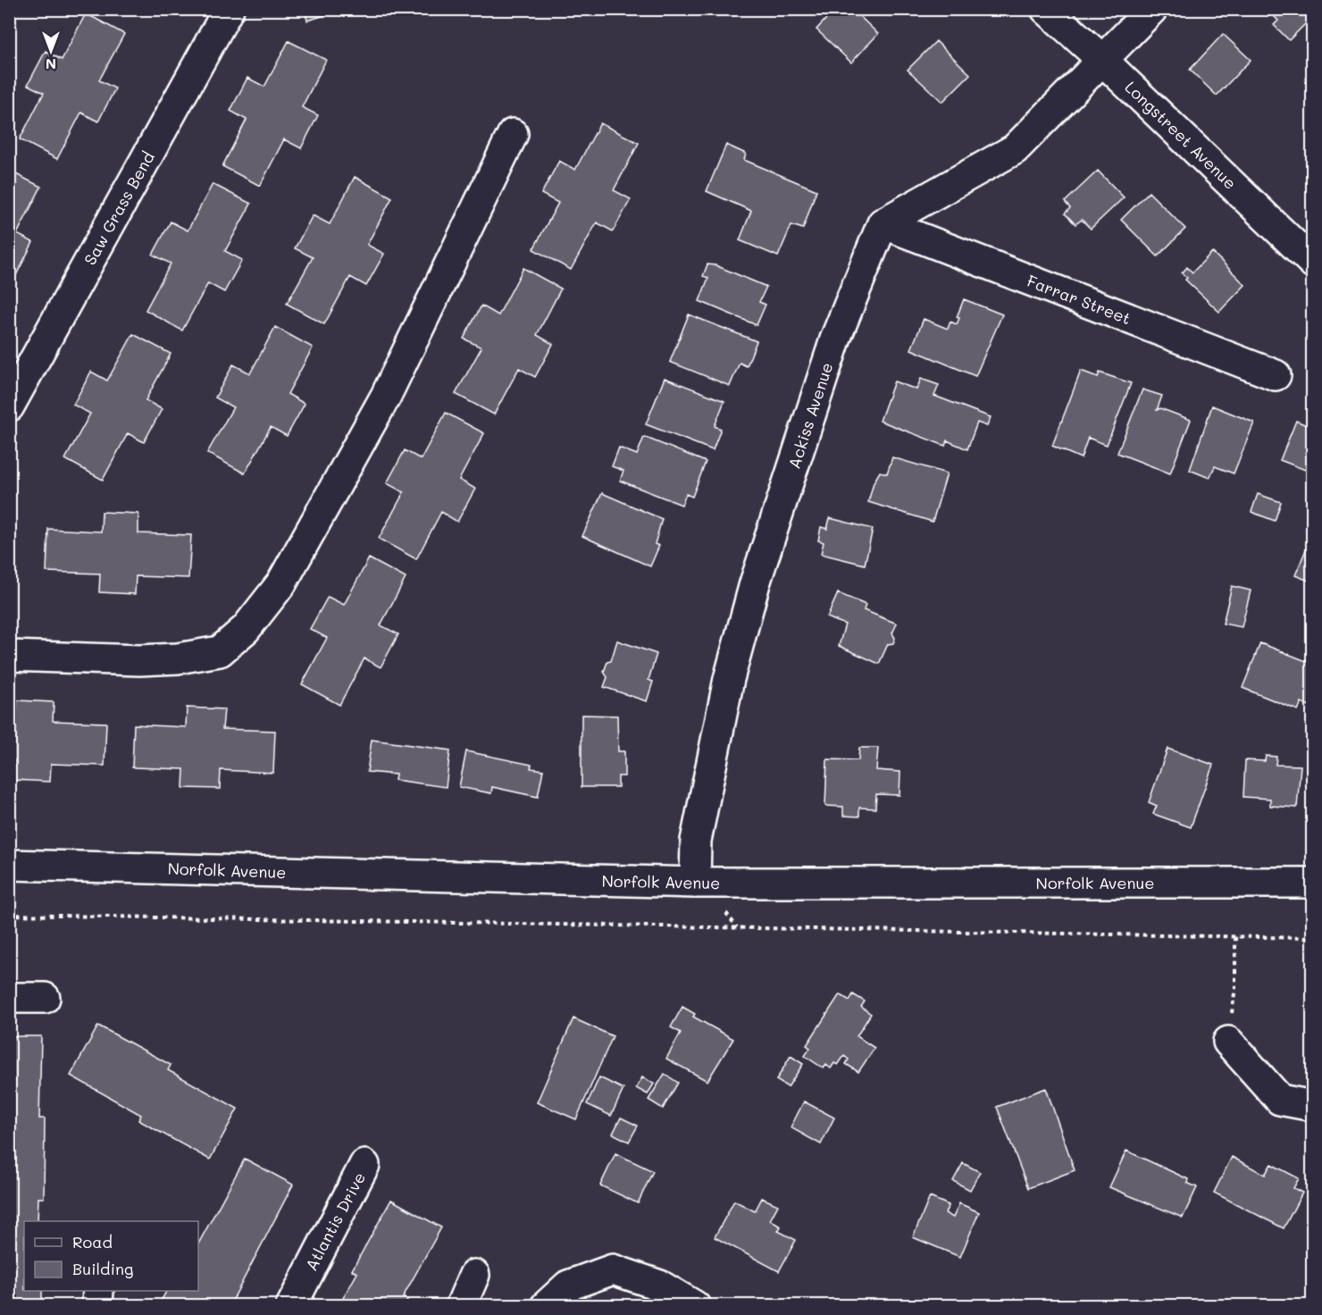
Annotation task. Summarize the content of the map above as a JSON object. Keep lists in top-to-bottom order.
{
  "streets": {
    "street": [
      "Longstreet Avenue",
      "Saw Grass Bend",
      "Farrar Street",
      "Ackiss Avenue",
      "Norfolk Avenue",
      "Atlantis Drive"
    ]
  },
  "crossings": [
    ["Farrar Street", "Ackiss Avenue"],
    ["Ackiss Avenue", "Norfolk Avenue"]
  ],
  "legend": ["Road", "Building"],
  "north": "bottom"
}
